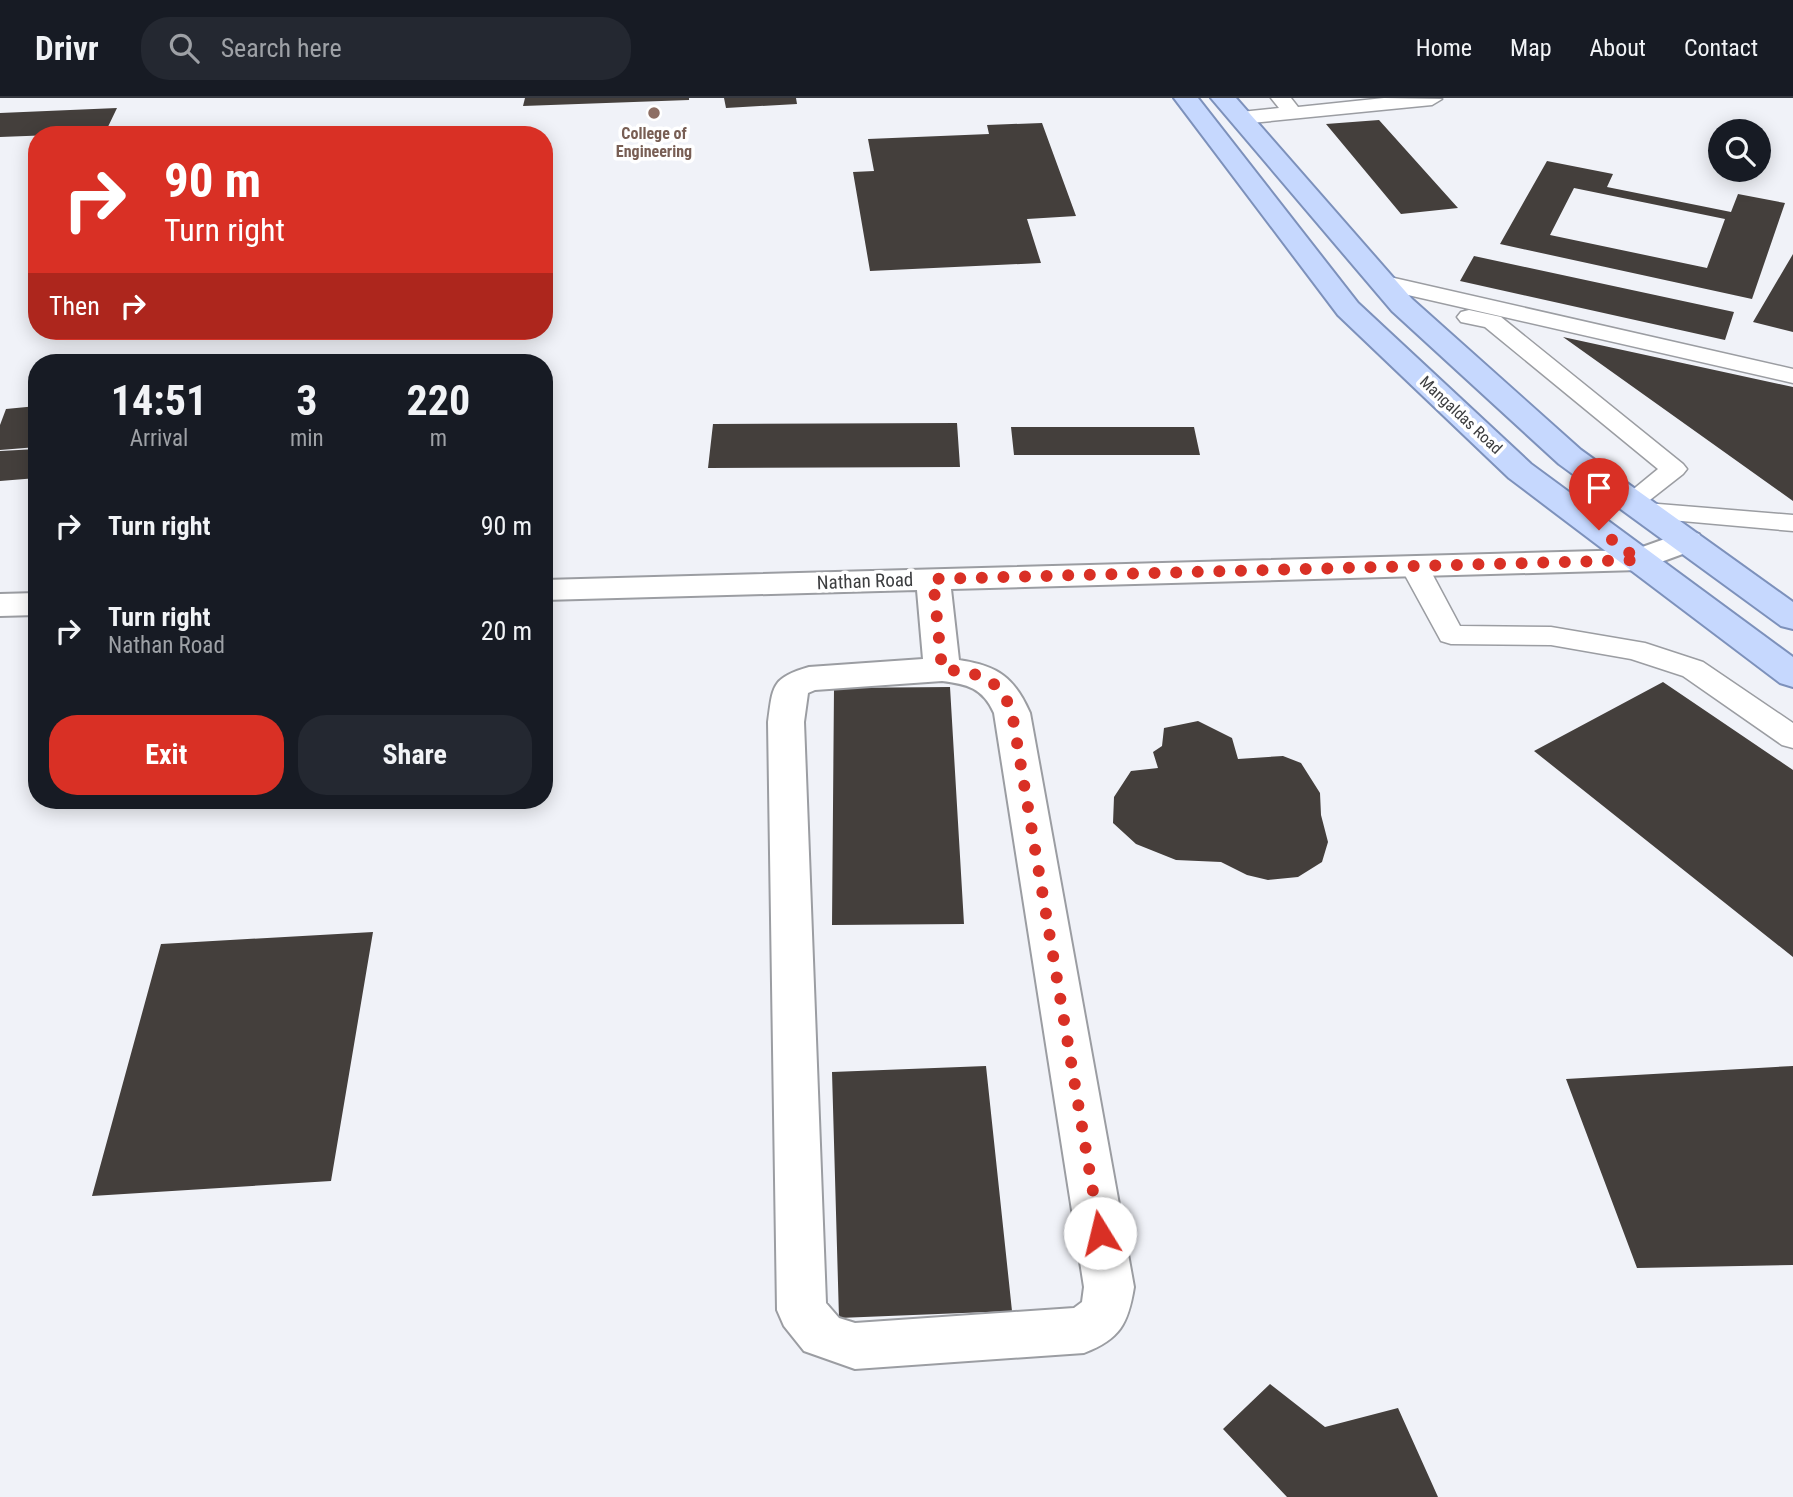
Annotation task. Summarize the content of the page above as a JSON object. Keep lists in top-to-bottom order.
{
  "streets": {
    "main road": ["Mangaldas Road"],
    "street": ["Nathan Road"]
  },
  "crossings": [
    ["Mangaldas Road", "Nathan Road"]
  ],
  "places": ["College of Engineering"],
  "page": {
    "header": "Drivr",
    "search": "Search here",
    "nav": [
      "Home",
      "Map",
      "About",
      "Contact"
    ],
    "turn": ["90 m", "Turn right"],
    "then": "Then",
    "eta": [
      "14:51",
      "Arrival",
      "3",
      "min",
      "220",
      "m"
    ],
    "list": [
      {
        "name": "Turn right",
        "value": "90 m"
      },
      {
        "name": "Turn right",
        "note": "Nathan Road",
        "value": "20 m"
      }
    ],
    "buttons": ["Exit", "Share"]
  }
}
